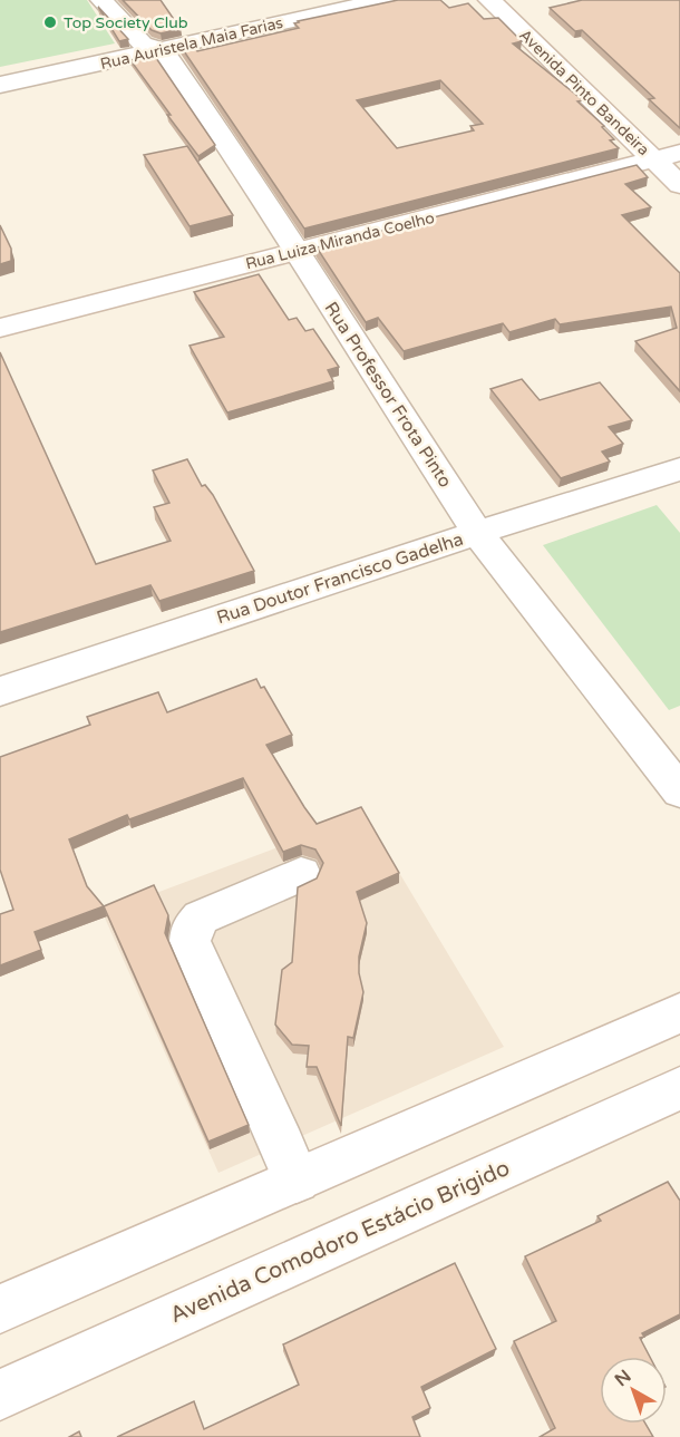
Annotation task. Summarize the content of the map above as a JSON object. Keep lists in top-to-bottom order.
{
  "streets": {
    "street": [
      "Rua Auristela Maia Farias",
      "Avenida Pinto Bandeira",
      "Rua Luiza Miranda Coelho",
      "Rua Professor Frota Pinto",
      "Rua Doutor Francisco Gadelha",
      "Avenida Comodoro Estácio Brigido"
    ]
  },
  "crossings": [
    ["Rua Auristela Maia Farias", "Rua Professor Frota Pinto"],
    ["Avenida Pinto Bandeira", "Rua Luiza Miranda Coelho"],
    ["Rua Luiza Miranda Coelho", "Rua Professor Frota Pinto"],
    ["Rua Professor Frota Pinto", "Rua Doutor Francisco Gadelha"]
  ],
  "places": ["Top Society Club"],
  "north": "top left"
}
